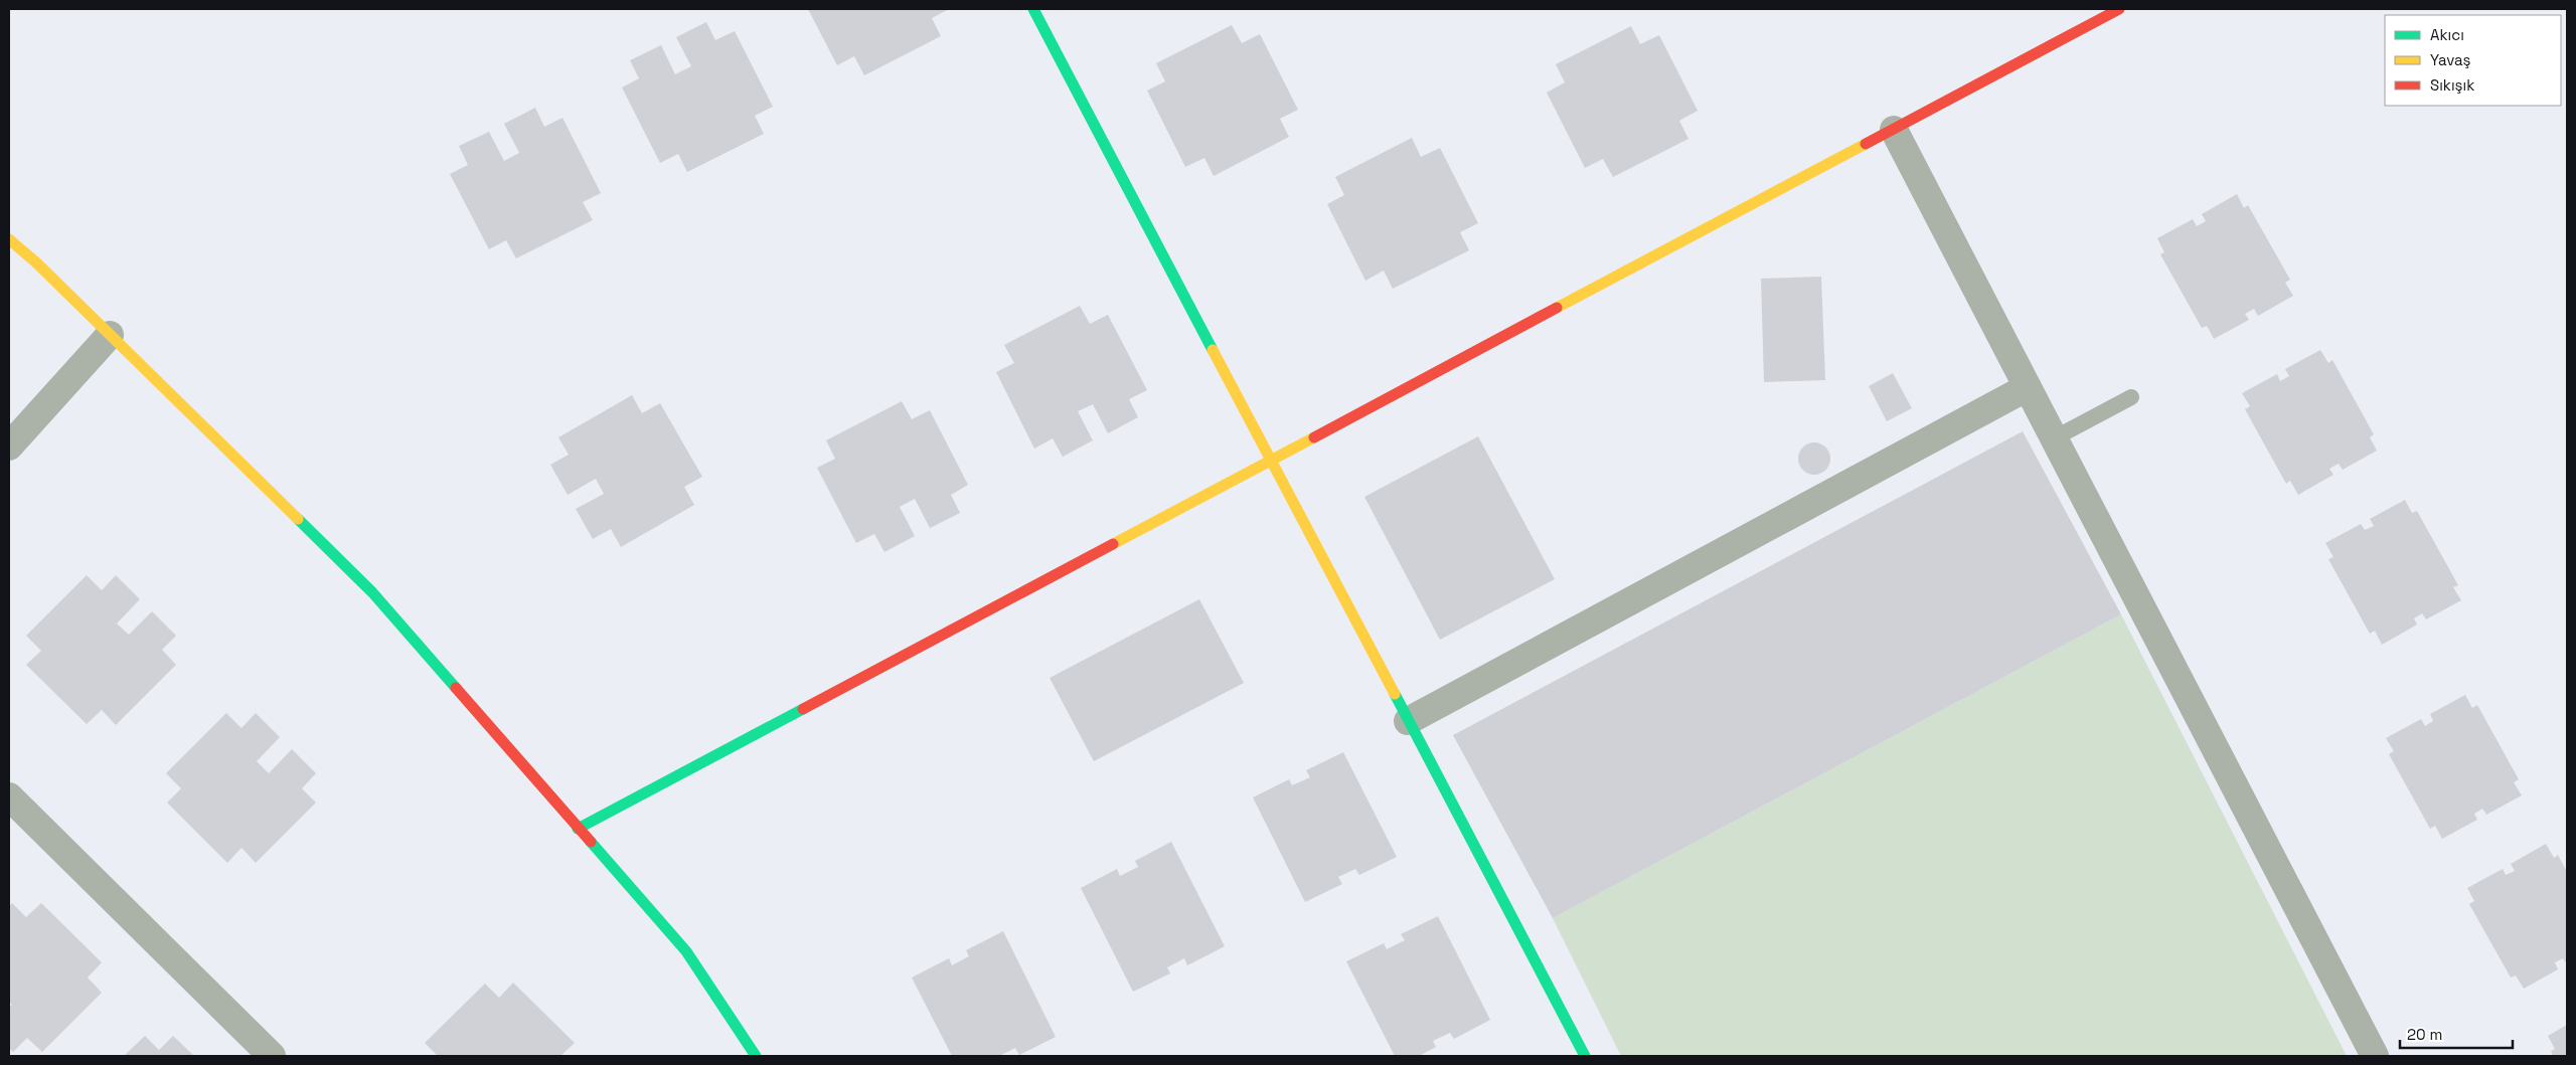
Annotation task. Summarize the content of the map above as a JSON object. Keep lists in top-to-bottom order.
{
  "legend": ["Akıcı", "Yavaş", "Sıkışık"],
  "scale_bar": "20 m"
}
